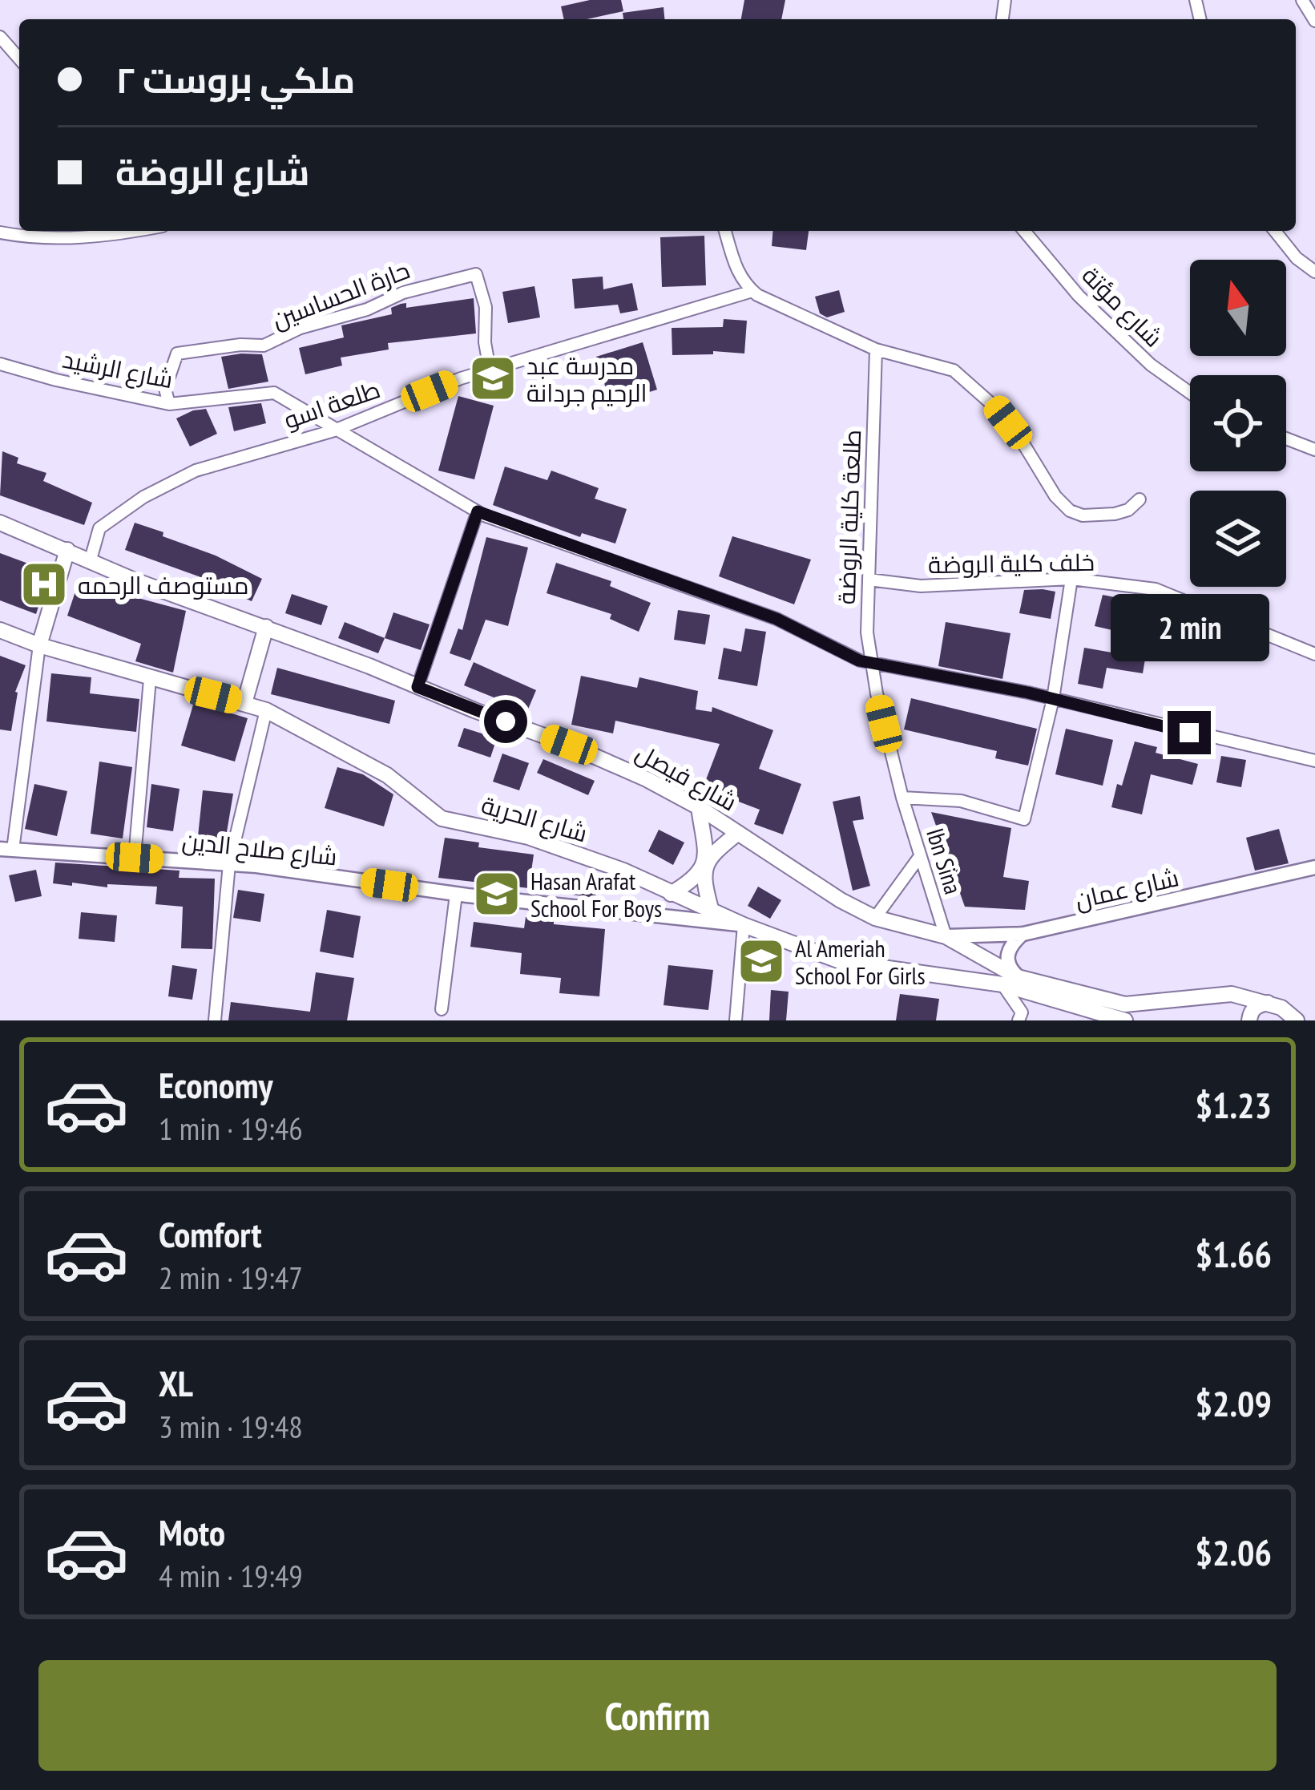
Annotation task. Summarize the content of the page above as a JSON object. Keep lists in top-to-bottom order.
{
  "streets": {
    "main road": ["شارع فيصل", "شارع الحرية"],
    "street": [
      "حارة الحساسين",
      "شارع مؤتة",
      "شارع الرشيد",
      "طلعة اسو",
      "طلعة كلية الروضة",
      "خلف كلية الروضة",
      "شارع صلاح الدين",
      "Ibn Sina",
      "شارع عمان"
    ]
  },
  "crossings": [
    ["حارة الحساسين", "شارع الرشيد"],
    ["حارة الحساسين", "طلعة اسو"],
    ["شارع الرشيد", "طلعة اسو"],
    ["شارع الرشيد", "طلعة كلية الروضة"],
    ["طلعة اسو", "شارع فيصل"],
    ["طلعة كلية الروضة", "خلف كلية الروضة"],
    ["طلعة كلية الروضة", "Ibn Sina"],
    ["شارع فيصل", "شارع الحرية"],
    ["شارع فيصل", "Ibn Sina"],
    ["شارع فيصل", "شارع عمان"],
    ["شارع الحرية", "شارع صلاح الدين"],
    ["Ibn Sina", "شارع عمان"]
  ],
  "places": {
    "school or university": ["مدرسة عبد الرحيم جردانة", "Hasan Arafat School For Boys", "Al Ameriah School For Girls"],
    "hospital": ["مستوصف الرحمه"]
  },
  "north": "top",
  "page": {
    "banner": ["ملكي بروست ٢", "شارع الروضة"],
    "bubble": "2 min",
    "list": [
      {
        "name": "Economy",
        "note": "1 min · 19:46",
        "value": "$1.23"
      },
      {
        "name": "Comfort",
        "note": "2 min · 19:47",
        "value": "$1.66"
      },
      {
        "name": "XL",
        "note": "3 min · 19:48",
        "value": "$2.09"
      },
      {
        "name": "Moto",
        "note": "4 min · 19:49",
        "value": "$2.06"
      }
    ],
    "buttons": "Confirm"
  }
}
